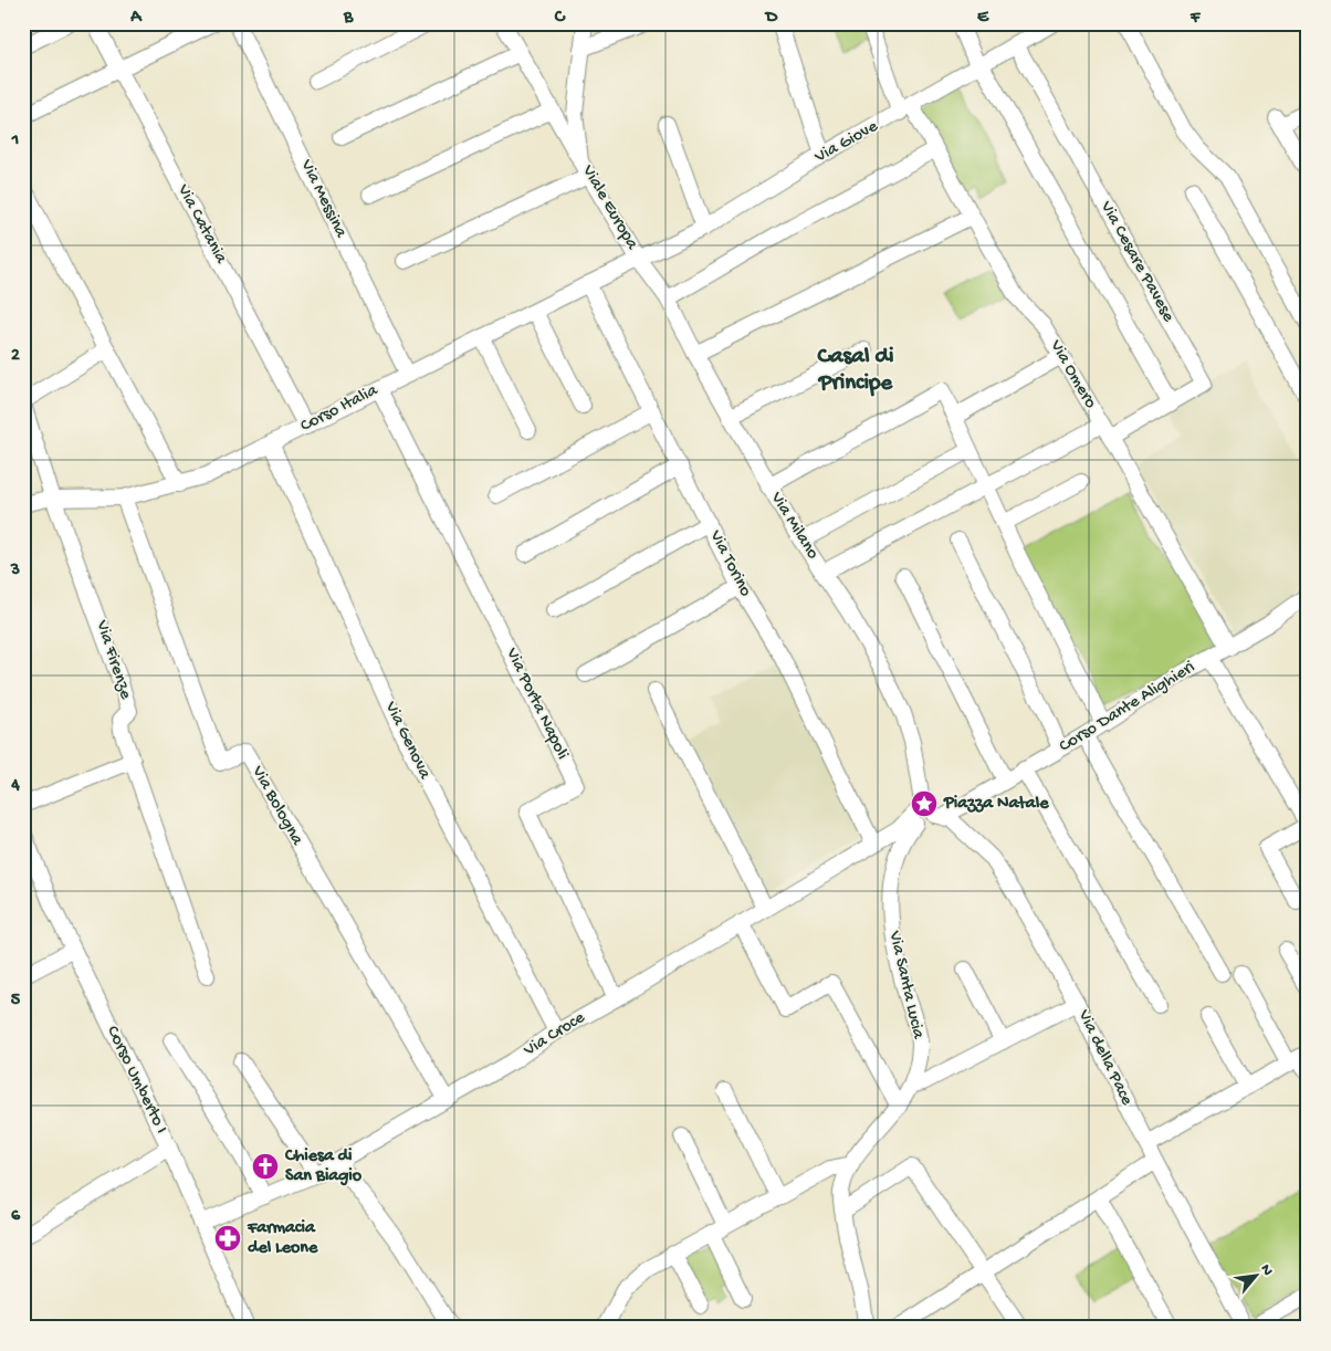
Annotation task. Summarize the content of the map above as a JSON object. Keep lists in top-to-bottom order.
{
  "streets": {
    "street": [
      "Via Giove",
      "Via Messina",
      "Viale Europa",
      "Via Catania",
      "Via Cesare Pavese",
      "Via Omero",
      "Corso Italia",
      "Via Milano",
      "Via Torino",
      "Via Firenze",
      "Via Porta Napoli",
      "Corso Dante Alighieri",
      "Via Genova",
      "Via Bologna",
      "Via Santa Lucia",
      "Via Croce",
      "Via della Pace",
      "Corso Umberto I"
    ]
  },
  "crossings": [
    ["Via Giove", "Viale Europa"],
    ["Via Giove", "Via Cesare Pavese"],
    ["Via Giove", "Via Omero"],
    ["Via Giove", "Corso Italia"],
    ["Via Giove", "Via Milano"],
    ["Via Messina", "Corso Italia"],
    ["Viale Europa", "Corso Italia"],
    ["Viale Europa", "Via Milano"],
    ["Via Catania", "Corso Italia"],
    ["Via Cesare Pavese", "Via Omero"],
    ["Via Cesare Pavese", "Via Milano"],
    ["Via Omero", "Corso Dante Alighieri"],
    ["Corso Italia", "Via Milano"],
    ["Corso Italia", "Via Torino"],
    ["Corso Italia", "Via Firenze"],
    ["Corso Italia", "Via Porta Napoli"],
    ["Corso Italia", "Via Genova"],
    ["Corso Italia", "Via Bologna"],
    ["Via Milano", "Corso Dante Alighieri"],
    ["Via Milano", "Via Santa Lucia"],
    ["Via Milano", "Via Croce"],
    ["Via Torino", "Via Croce"],
    ["Via Porta Napoli", "Via Croce"],
    ["Corso Dante Alighieri", "Via Santa Lucia"],
    ["Corso Dante Alighieri", "Via Croce"],
    ["Corso Dante Alighieri", "Via della Pace"],
    ["Via Genova", "Via Croce"],
    ["Via Bologna", "Via Croce"],
    ["Via Santa Lucia", "Via Croce"],
    ["Via Croce", "Corso Umberto I"]
  ],
  "districts": ["Casal di Principe"],
  "places": {
    "place": ["Piazza Natale"],
    "church": ["Chiesa di San Biagio"],
    "pharmacy": ["Farmacia del Leone"]
  },
  "north": "top right",
  "grid": {
    "columns": [
      "A",
      "B",
      "C",
      "D",
      "E",
      "F"
    ],
    "rows": [
      "1",
      "2",
      "3",
      "4",
      "5",
      "6"
    ]
  }
}
